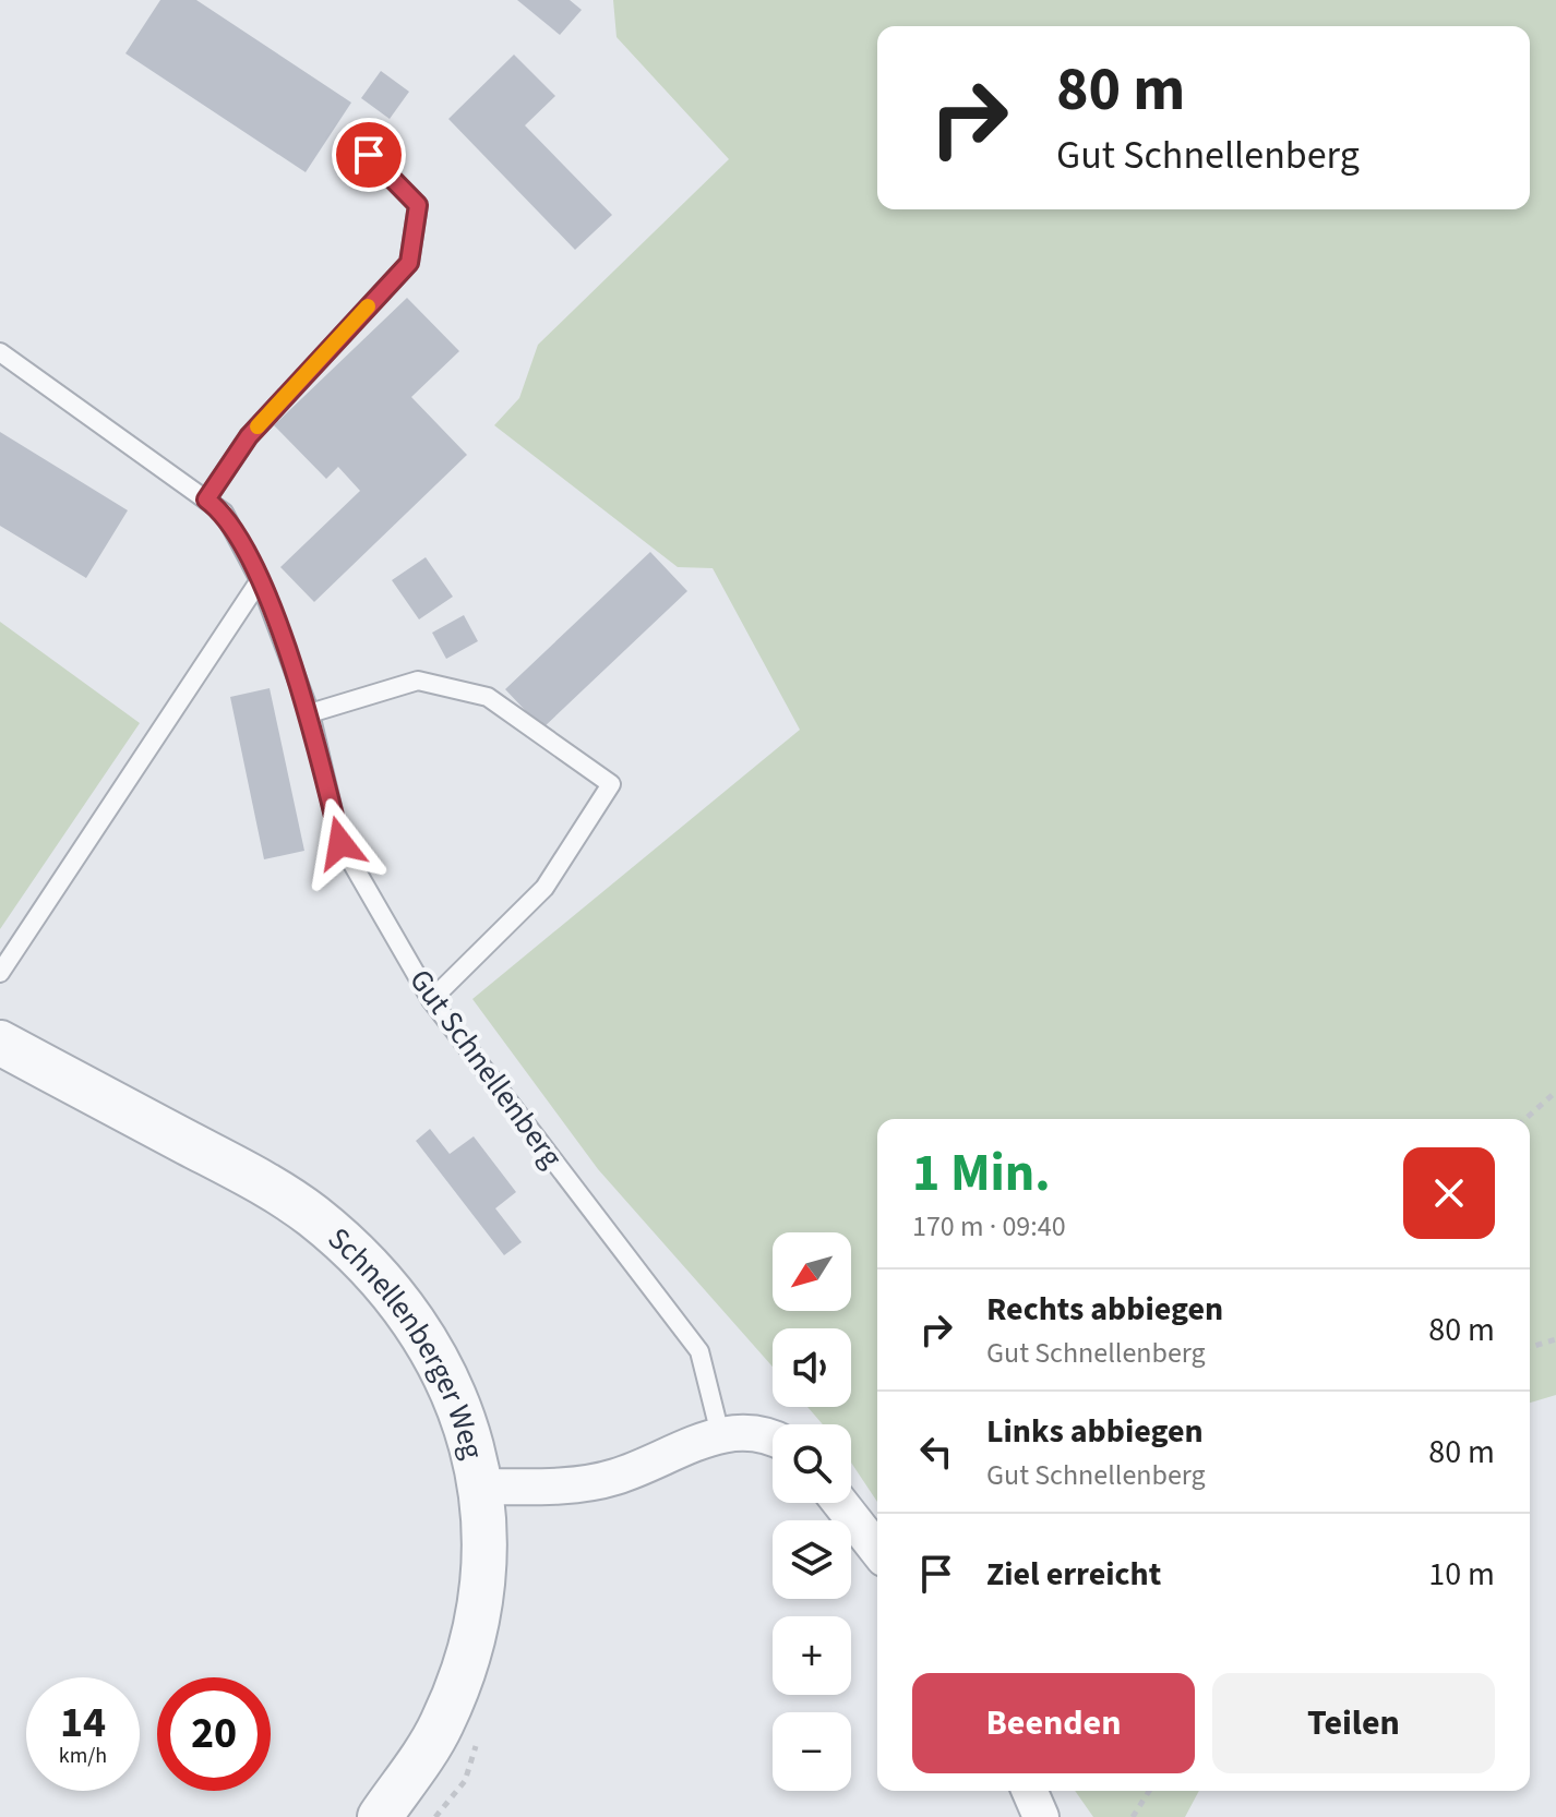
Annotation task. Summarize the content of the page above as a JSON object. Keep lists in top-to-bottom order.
{
  "streets": {
    "street": ["Schnellenberger Weg"],
    "lane": ["Gut Schnellenberg"]
  },
  "north": "bottom left",
  "page": {
    "turn": ["80 m", "Gut Schnellenberg"],
    "heading": ["1 Min.", "170 m · 09:40"],
    "map_buttons": ["+", "−"],
    "list": [
      {
        "name": "Rechts abbiegen",
        "note": "Gut Schnellenberg",
        "value": "80 m"
      },
      {
        "name": "Links abbiegen",
        "note": "Gut Schnellenberg",
        "value": "80 m"
      },
      {
        "name": "Ziel erreicht",
        "value": "10 m"
      }
    ],
    "buttons": ["Beenden", "Teilen"],
    "speed": "14 km/h",
    "limit": "20"
  }
}
